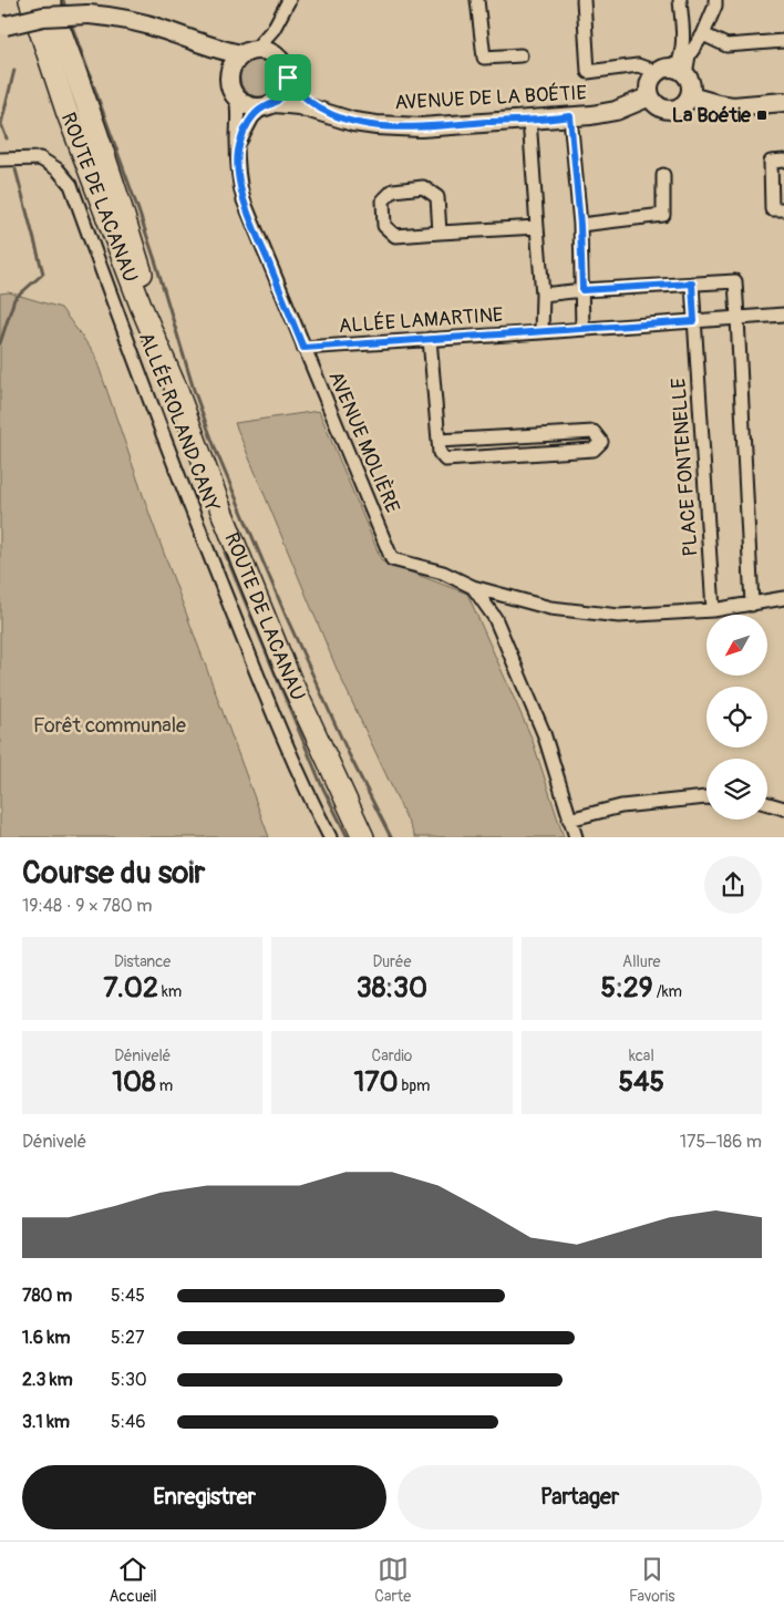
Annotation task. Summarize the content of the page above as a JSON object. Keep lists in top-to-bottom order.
{
  "streets": {
    "main road": ["AVENUE DE LA BOÉTIE", "ROUTE DE LACANAU"],
    "street": [
      "ALLÉE LAMARTINE",
      "ALLÉE ROLAND CANY",
      "AVENUE MOLIÈRE",
      "PLACE FONTENELLE"
    ]
  },
  "crossings": [
    ["AVENUE DE LA BOÉTIE", "AVENUE MOLIÈRE"],
    ["ALLÉE LAMARTINE", "AVENUE MOLIÈRE"],
    ["ALLÉE LAMARTINE", "PLACE FONTENELLE"]
  ],
  "parks": ["Forêt communale"],
  "places": {
    "transit": ["La Boétie"]
  },
  "north": "bottom left",
  "page": {
    "heading": ["Course du soir", "19:48 · 9 × 780 m"],
    "stats": [
      ["Distance", "7.02 km"],
      ["Durée", "38:30"],
      ["Allure", "5:29 /km"],
      ["Dénivelé", "108 m"],
      ["Cardio", "170 bpm"],
      ["kcal", "545"]
    ],
    "chart": ["Dénivelé", "175–186 m"],
    "list": [
      {
        "name": "780 m",
        "note": "5:45"
      },
      {
        "name": "1.6 km",
        "note": "5:27"
      },
      {
        "name": "2.3 km",
        "note": "5:30"
      },
      {
        "name": "3.1 km",
        "note": "5:46"
      }
    ],
    "buttons": ["Enregistrer", "Partager"],
    "tabs": ["Accueil", "Carte", "Favoris"]
  }
}
